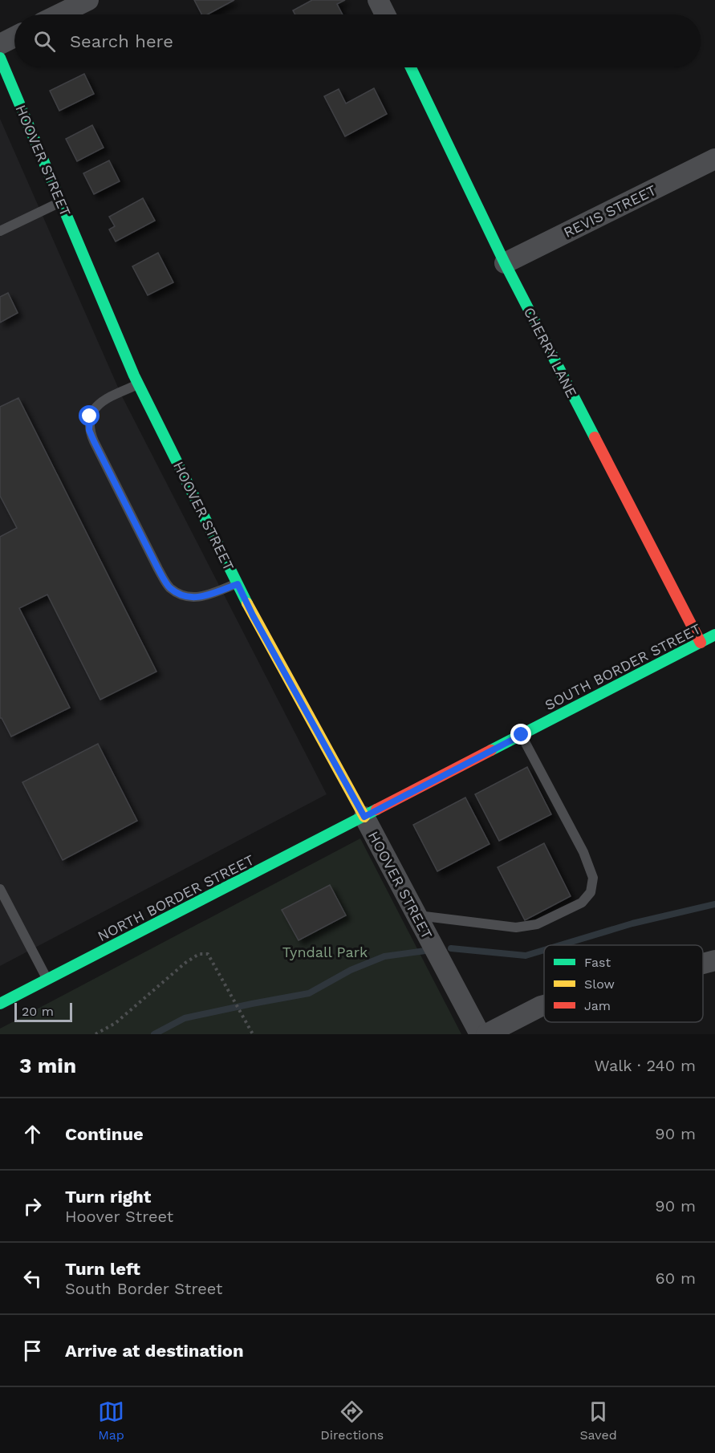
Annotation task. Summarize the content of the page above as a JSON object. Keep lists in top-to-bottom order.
{
  "streets": {
    "street": [
      "HOOVER STREET",
      "REVIS STREET",
      "CHERRY LANE",
      "SOUTH BORDER STREET",
      "NORTH BORDER STREET"
    ]
  },
  "crossings": [
    ["HOOVER STREET", "SOUTH BORDER STREET"],
    ["HOOVER STREET", "NORTH BORDER STREET"],
    ["REVIS STREET", "CHERRY LANE"],
    ["CHERRY LANE", "SOUTH BORDER STREET"],
    ["SOUTH BORDER STREET", "NORTH BORDER STREET"]
  ],
  "parks": ["Tyndall Park"],
  "legend": ["Fast", "Slow", "Jam"],
  "scale_bar": "20 m",
  "page": {
    "search": "Search here",
    "scale": "20 m",
    "heading": ["3 min", "Walk · 240 m"],
    "list": [
      ["Continue", "90 m"],
      ["Turn right", "Hoover Street", "90 m"],
      ["Turn left", "South Border Street", "60 m"],
      "Arrive at destination"
    ],
    "nav": ["Map", "Directions", "Saved"]
  }
}
